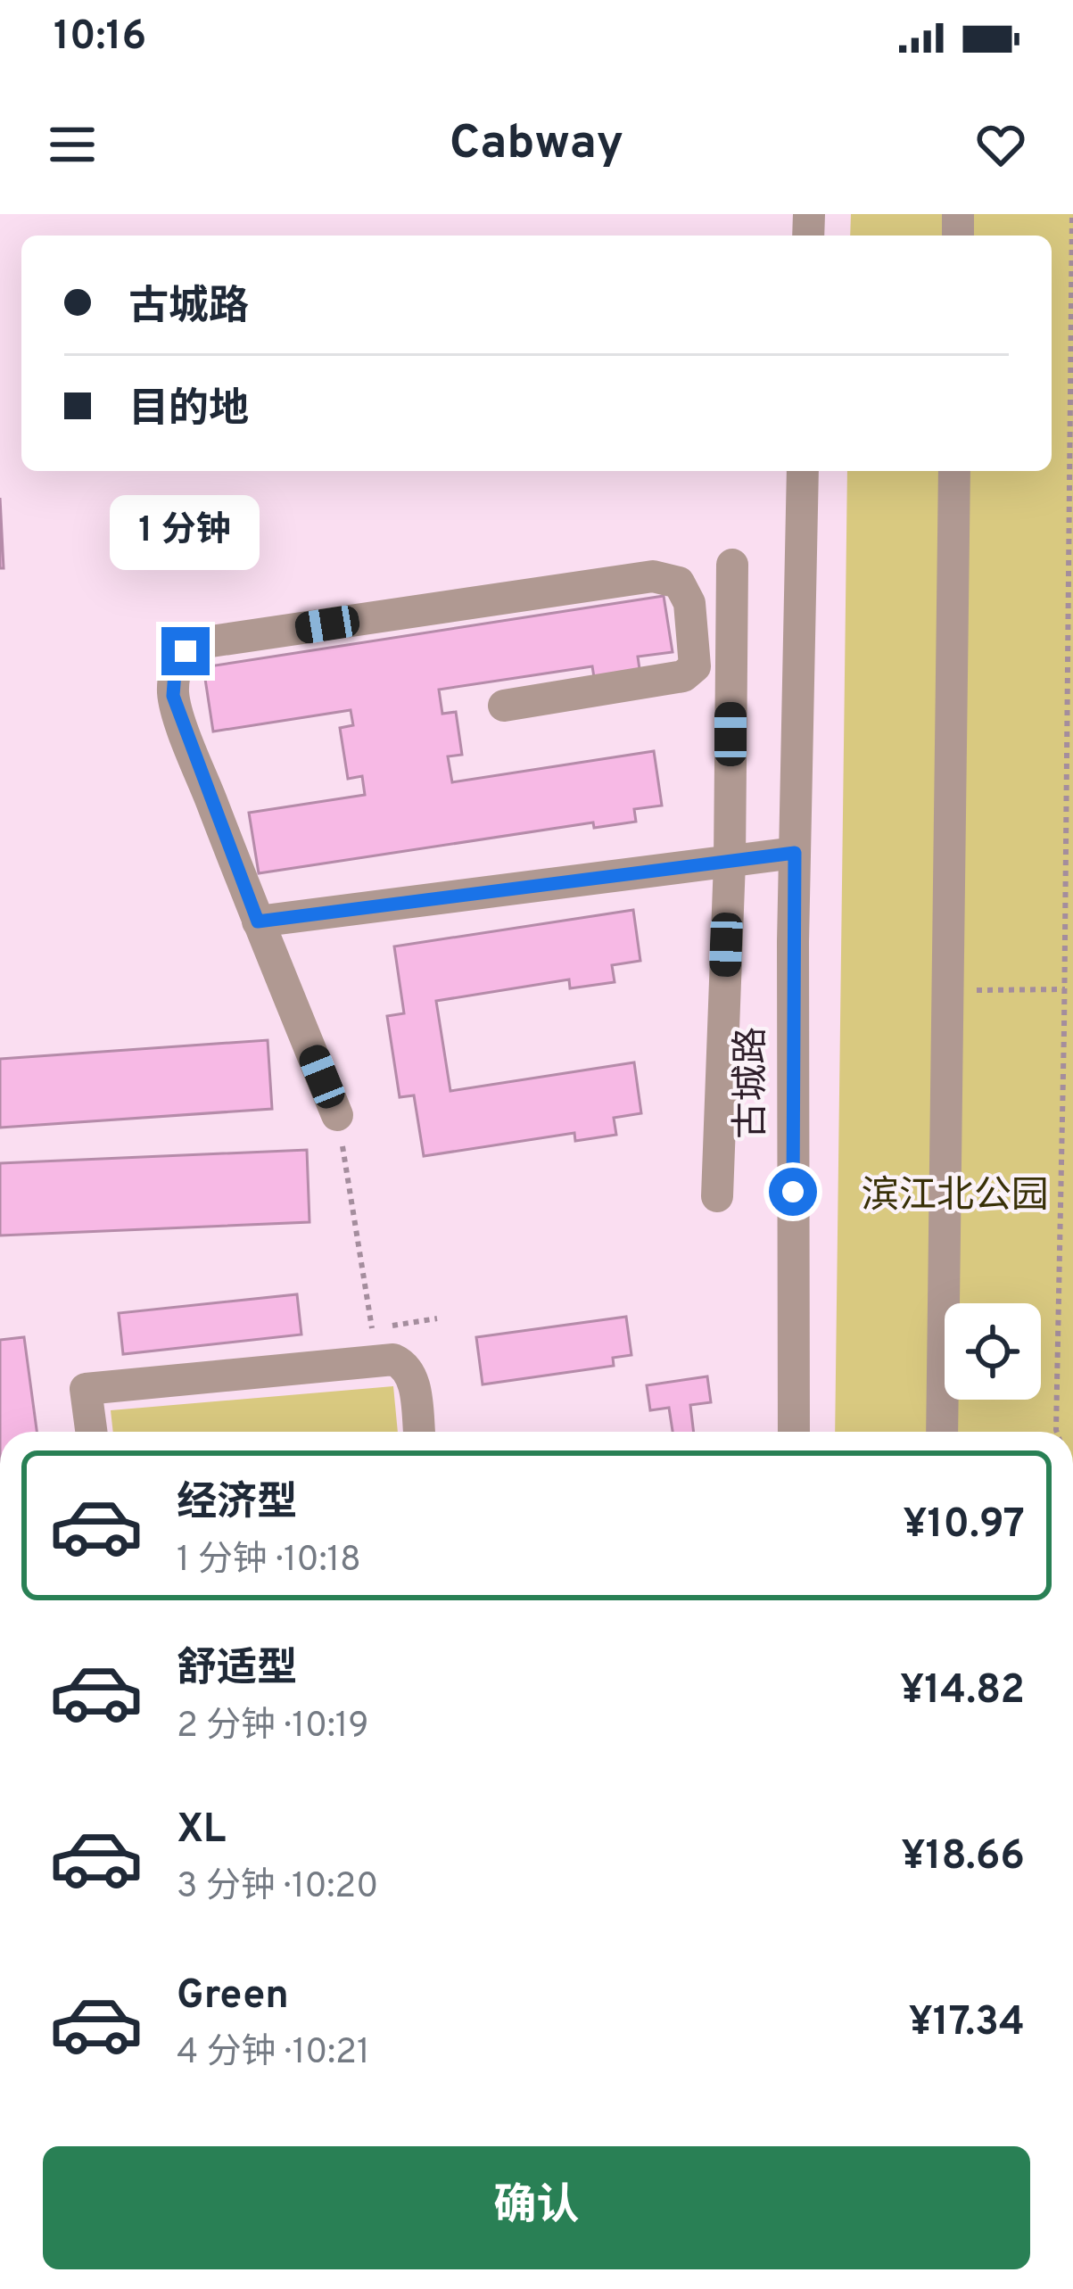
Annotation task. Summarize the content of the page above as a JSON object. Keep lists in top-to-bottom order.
{
  "streets": {
    "street": ["古城路"]
  },
  "parks": ["滨江北公园"],
  "page": {
    "status": "10:16",
    "header": "Cabway",
    "banner": ["古城路", "目的地"],
    "bubble": "1 分钟",
    "list": [
      {
        "name": "经济型",
        "note": "1 分钟 · 10:18",
        "value": "¥10.97"
      },
      {
        "name": "舒适型",
        "note": "2 分钟 · 10:19",
        "value": "¥14.82"
      },
      {
        "name": "XL",
        "note": "3 分钟 · 10:20",
        "value": "¥18.66"
      },
      {
        "name": "Green",
        "note": "4 分钟 · 10:21",
        "value": "¥17.34"
      }
    ],
    "buttons": "确认"
  }
}
